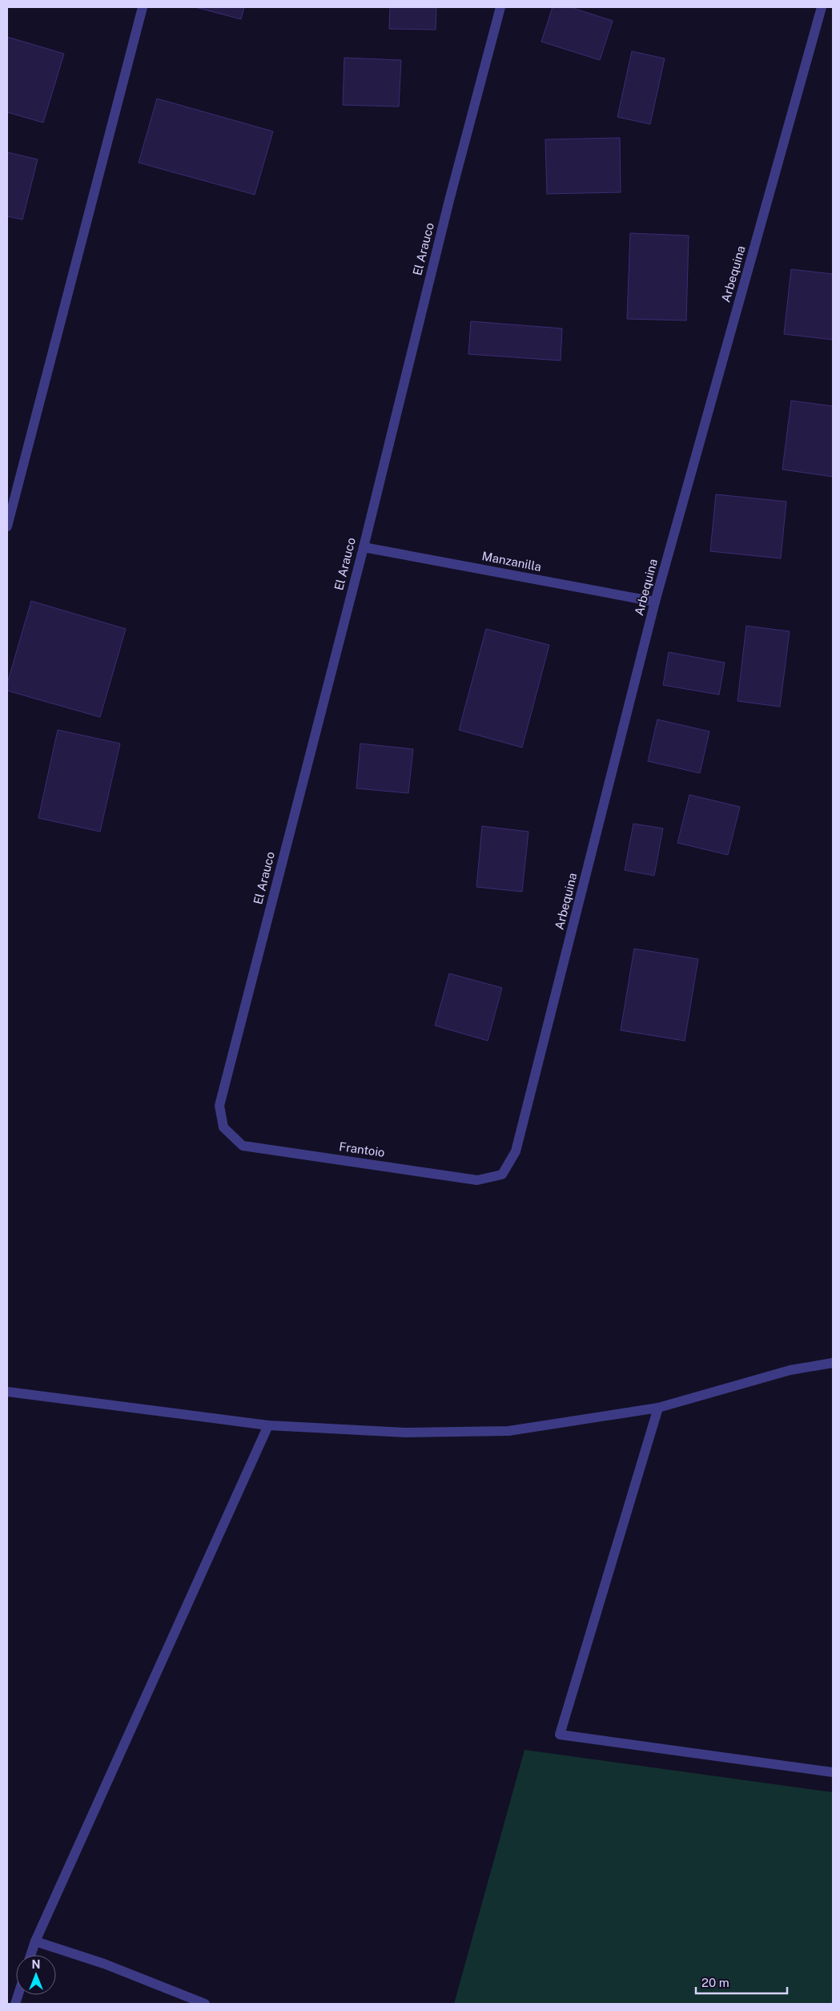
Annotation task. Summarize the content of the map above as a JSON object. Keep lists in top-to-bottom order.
{
  "streets": {
    "street": [
      "El Arauco",
      "Arbequina",
      "Manzanilla",
      "Frantoio"
    ]
  },
  "crossings": [
    ["El Arauco", "Manzanilla"],
    ["El Arauco", "Frantoio"],
    ["Arbequina", "Manzanilla"],
    ["Arbequina", "Frantoio"]
  ],
  "scale_bar": "20 m",
  "north": "top"
}
